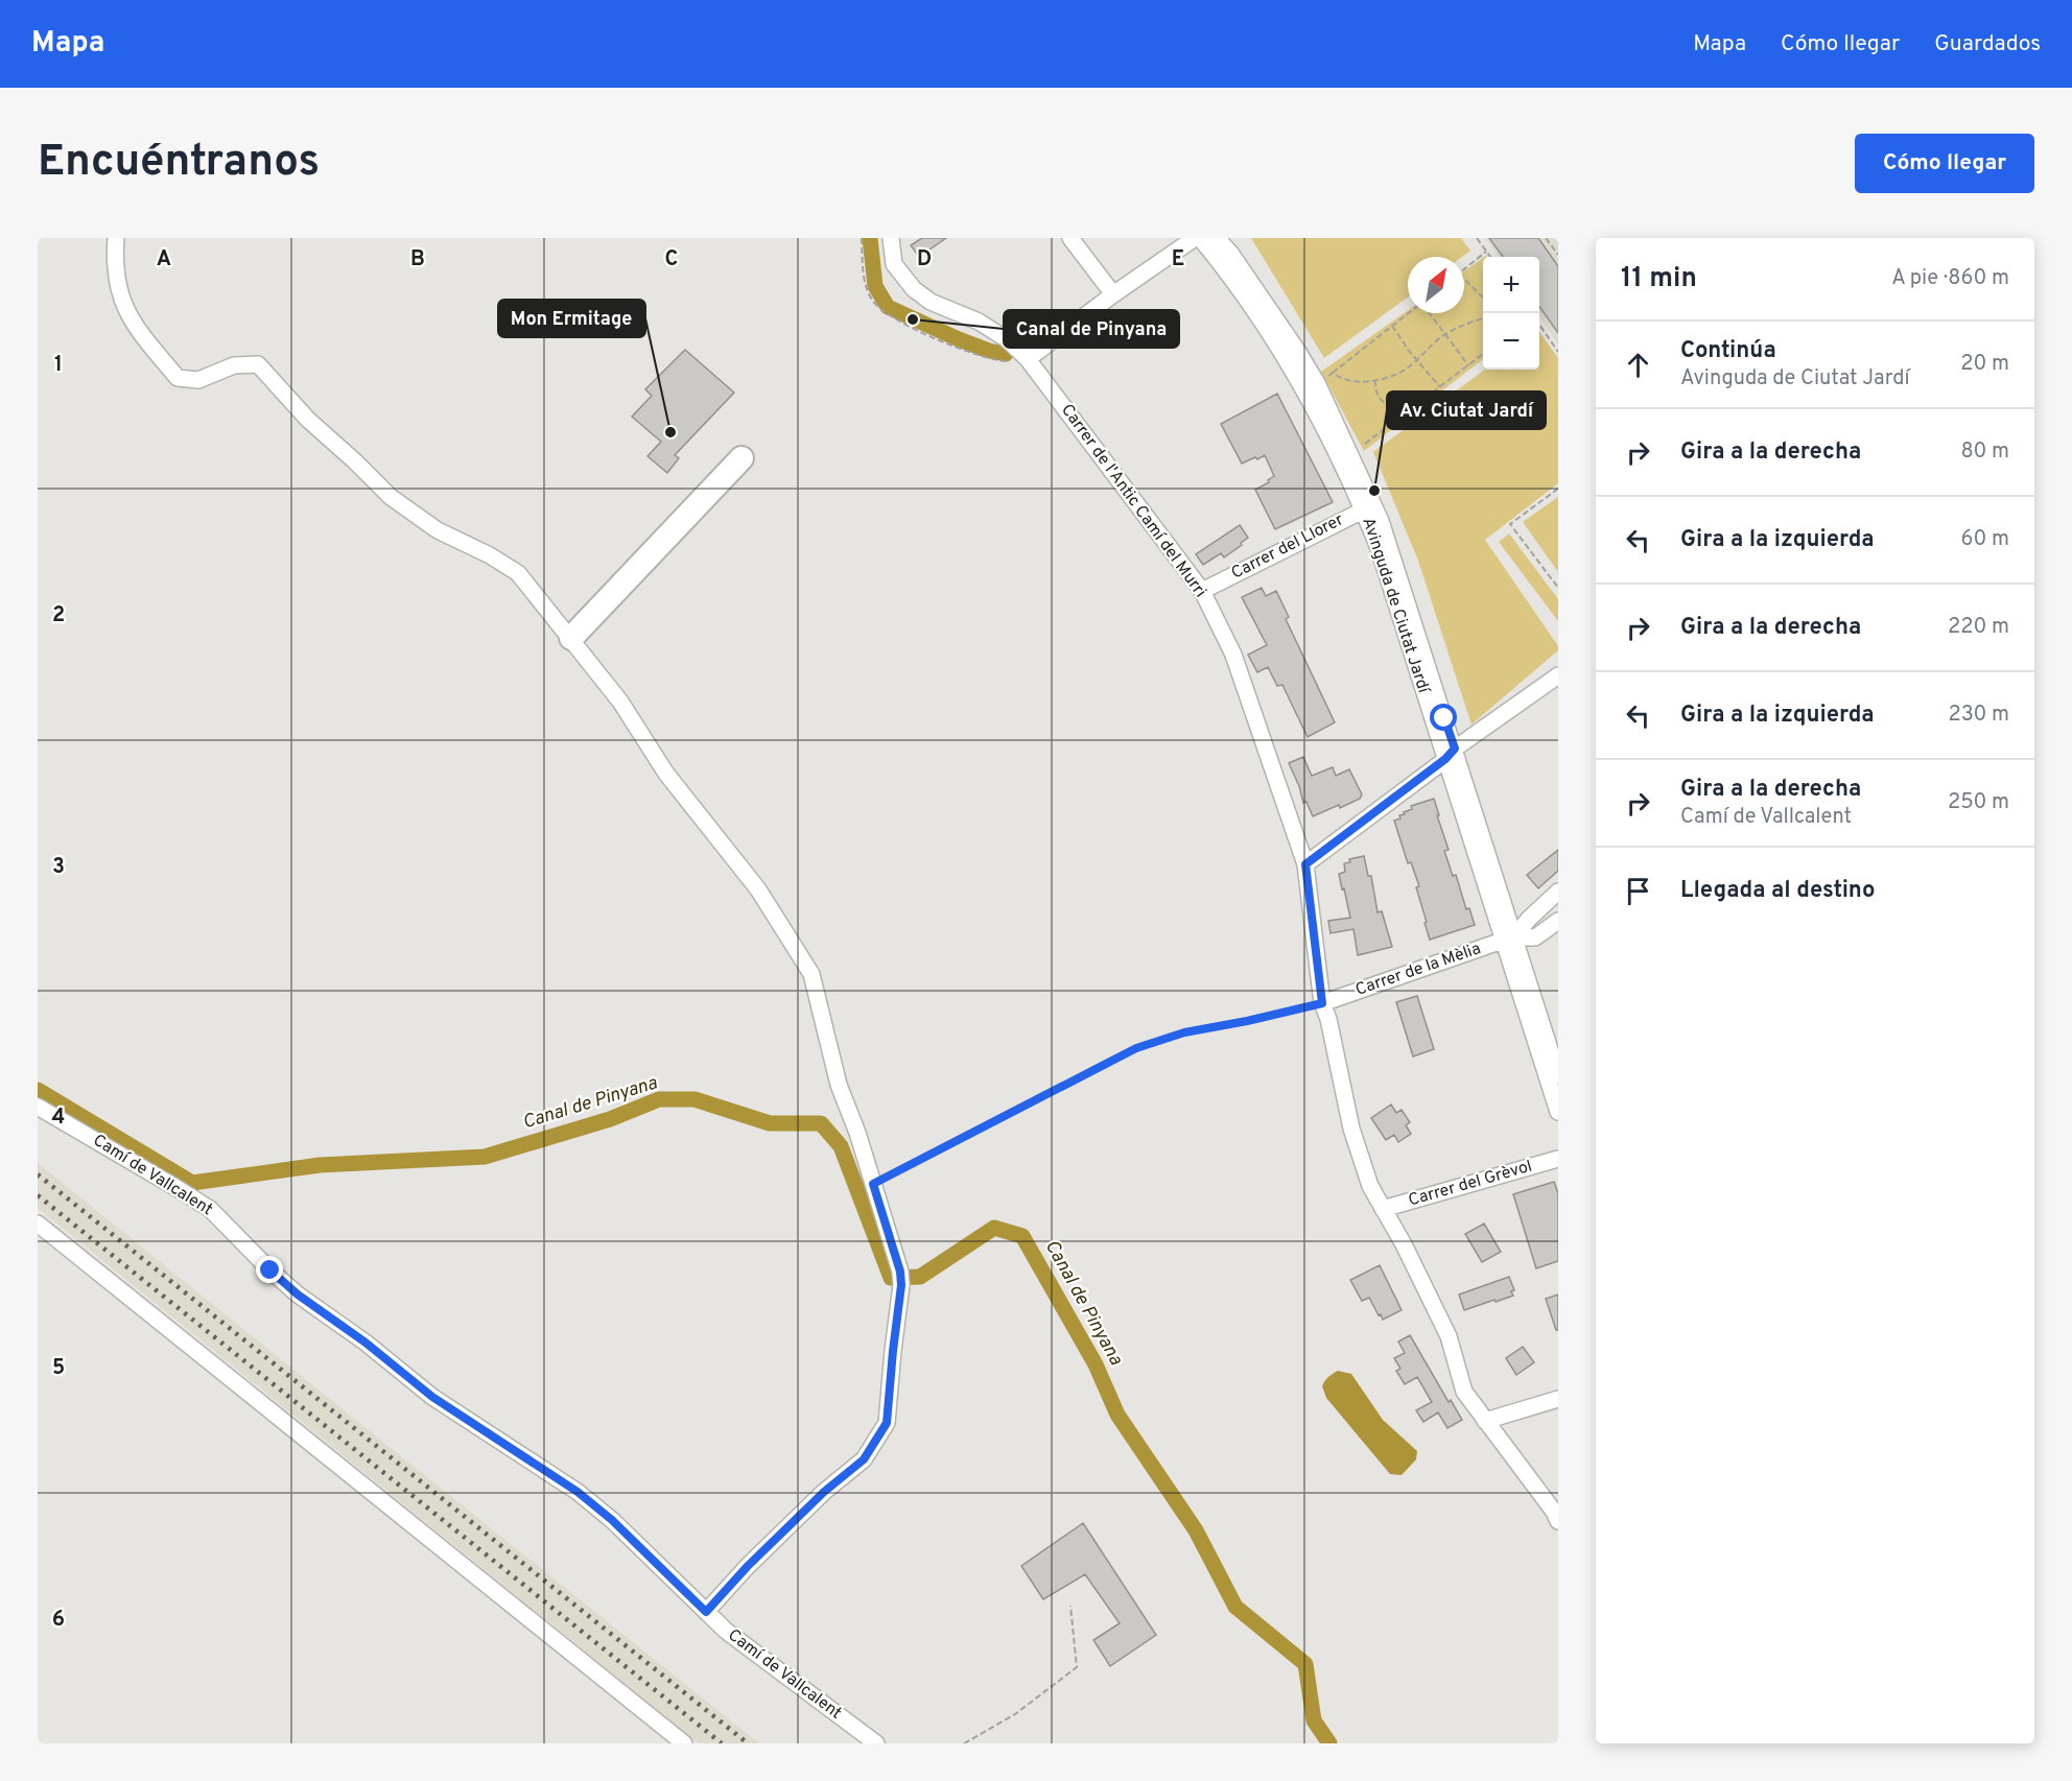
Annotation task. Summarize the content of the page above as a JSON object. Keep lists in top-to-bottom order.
{
  "streets": {
    "street": [
      "Carrer de l'Antic Camí del Murri",
      "Carrer del Llorer",
      "Avinguda de Ciutat Jardí",
      "Carrer de la Mèlia",
      "Camí de Vallcalent",
      "Carrer del Grèvol"
    ]
  },
  "crossings": [
    ["Carrer de l'Antic Camí del Murri", "Carrer del Llorer"],
    ["Carrer de l'Antic Camí del Murri", "Carrer de la Mèlia"],
    ["Carrer de l'Antic Camí del Murri", "Carrer del Grèvol"],
    ["Carrer del Llorer", "Avinguda de Ciutat Jardí"],
    ["Avinguda de Ciutat Jardí", "Carrer de la Mèlia"]
  ],
  "water": ["Canal de Pinyana"],
  "places": ["Canal de Pinyana", "Mon Ermitage", "Av. Ciutat Jardí"],
  "north": "top right",
  "page": {
    "header": "Mapa",
    "nav": ["Mapa", "Cómo llegar", "Guardados"],
    "buttons": "Cómo llegar",
    "title": "Encuéntranos",
    "heading": ["11 min", "A pie · 860 m"],
    "map_buttons": ["+", "−"],
    "list": [
      ["Continúa", "Avinguda de Ciutat Jardí", "20 m"],
      ["Gira a la derecha", "80 m"],
      ["Gira a la izquierda", "60 m"],
      ["Gira a la derecha", "220 m"],
      ["Gira a la izquierda", "230 m"],
      ["Gira a la derecha", "Camí de Vallcalent", "250 m"],
      "Llegada al destino"
    ]
  },
  "grid": {
    "columns": [
      "A",
      "B",
      "C",
      "D",
      "E"
    ],
    "rows": [
      "1",
      "2",
      "3",
      "4",
      "5",
      "6"
    ]
  }
}
